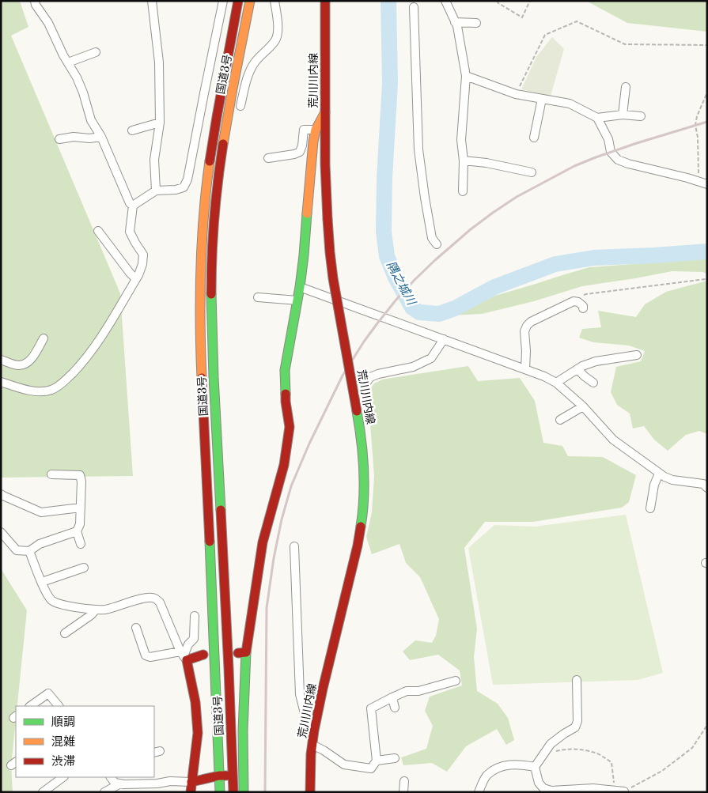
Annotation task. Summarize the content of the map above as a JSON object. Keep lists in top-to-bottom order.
{
  "streets": {
    "main road": ["国道3号", "荒川川内線"]
  },
  "water": ["隅之城川"],
  "legend": ["順調", "混雑", "渋滞"]
}
